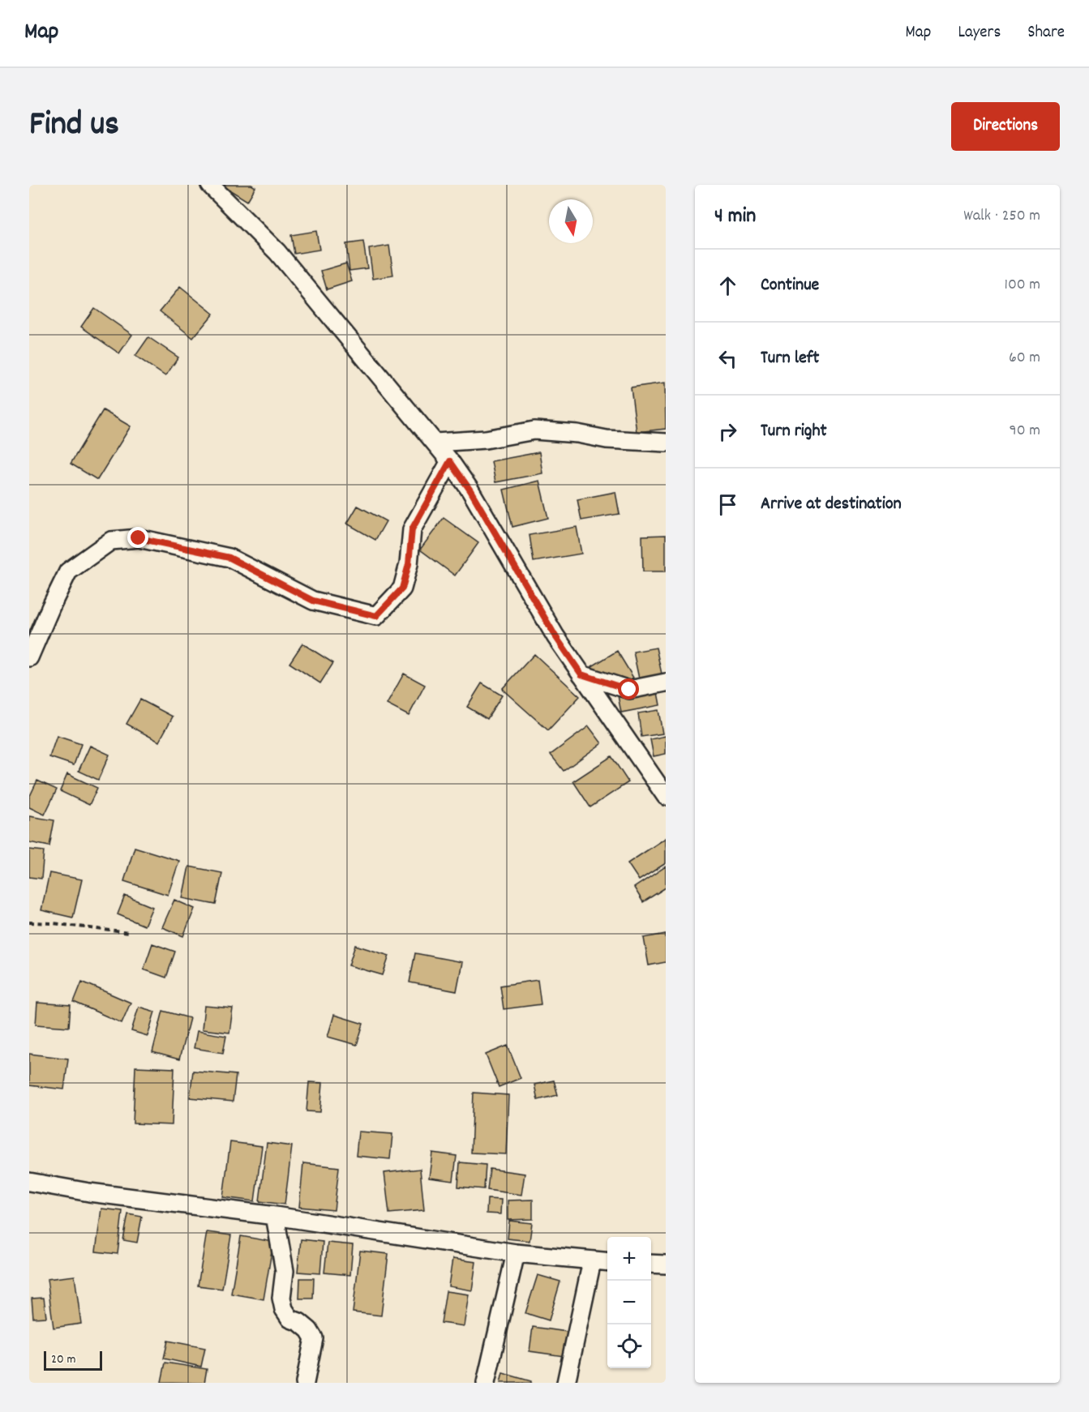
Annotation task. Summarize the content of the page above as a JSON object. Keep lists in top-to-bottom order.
{
  "scale_bar": "20 m",
  "north": "bottom",
  "page": {
    "header": "Map",
    "nav": ["Map", "Layers", "Share"],
    "title": "Find us",
    "buttons": "Directions",
    "heading": ["4 min", "Walk · 250 m"],
    "list": [
      ["Continue", "100 m"],
      ["Turn left", "60 m"],
      ["Turn right", "90 m"],
      "Arrive at destination"
    ],
    "map_buttons": ["+", "−"],
    "scale": "20 m"
  }
}
